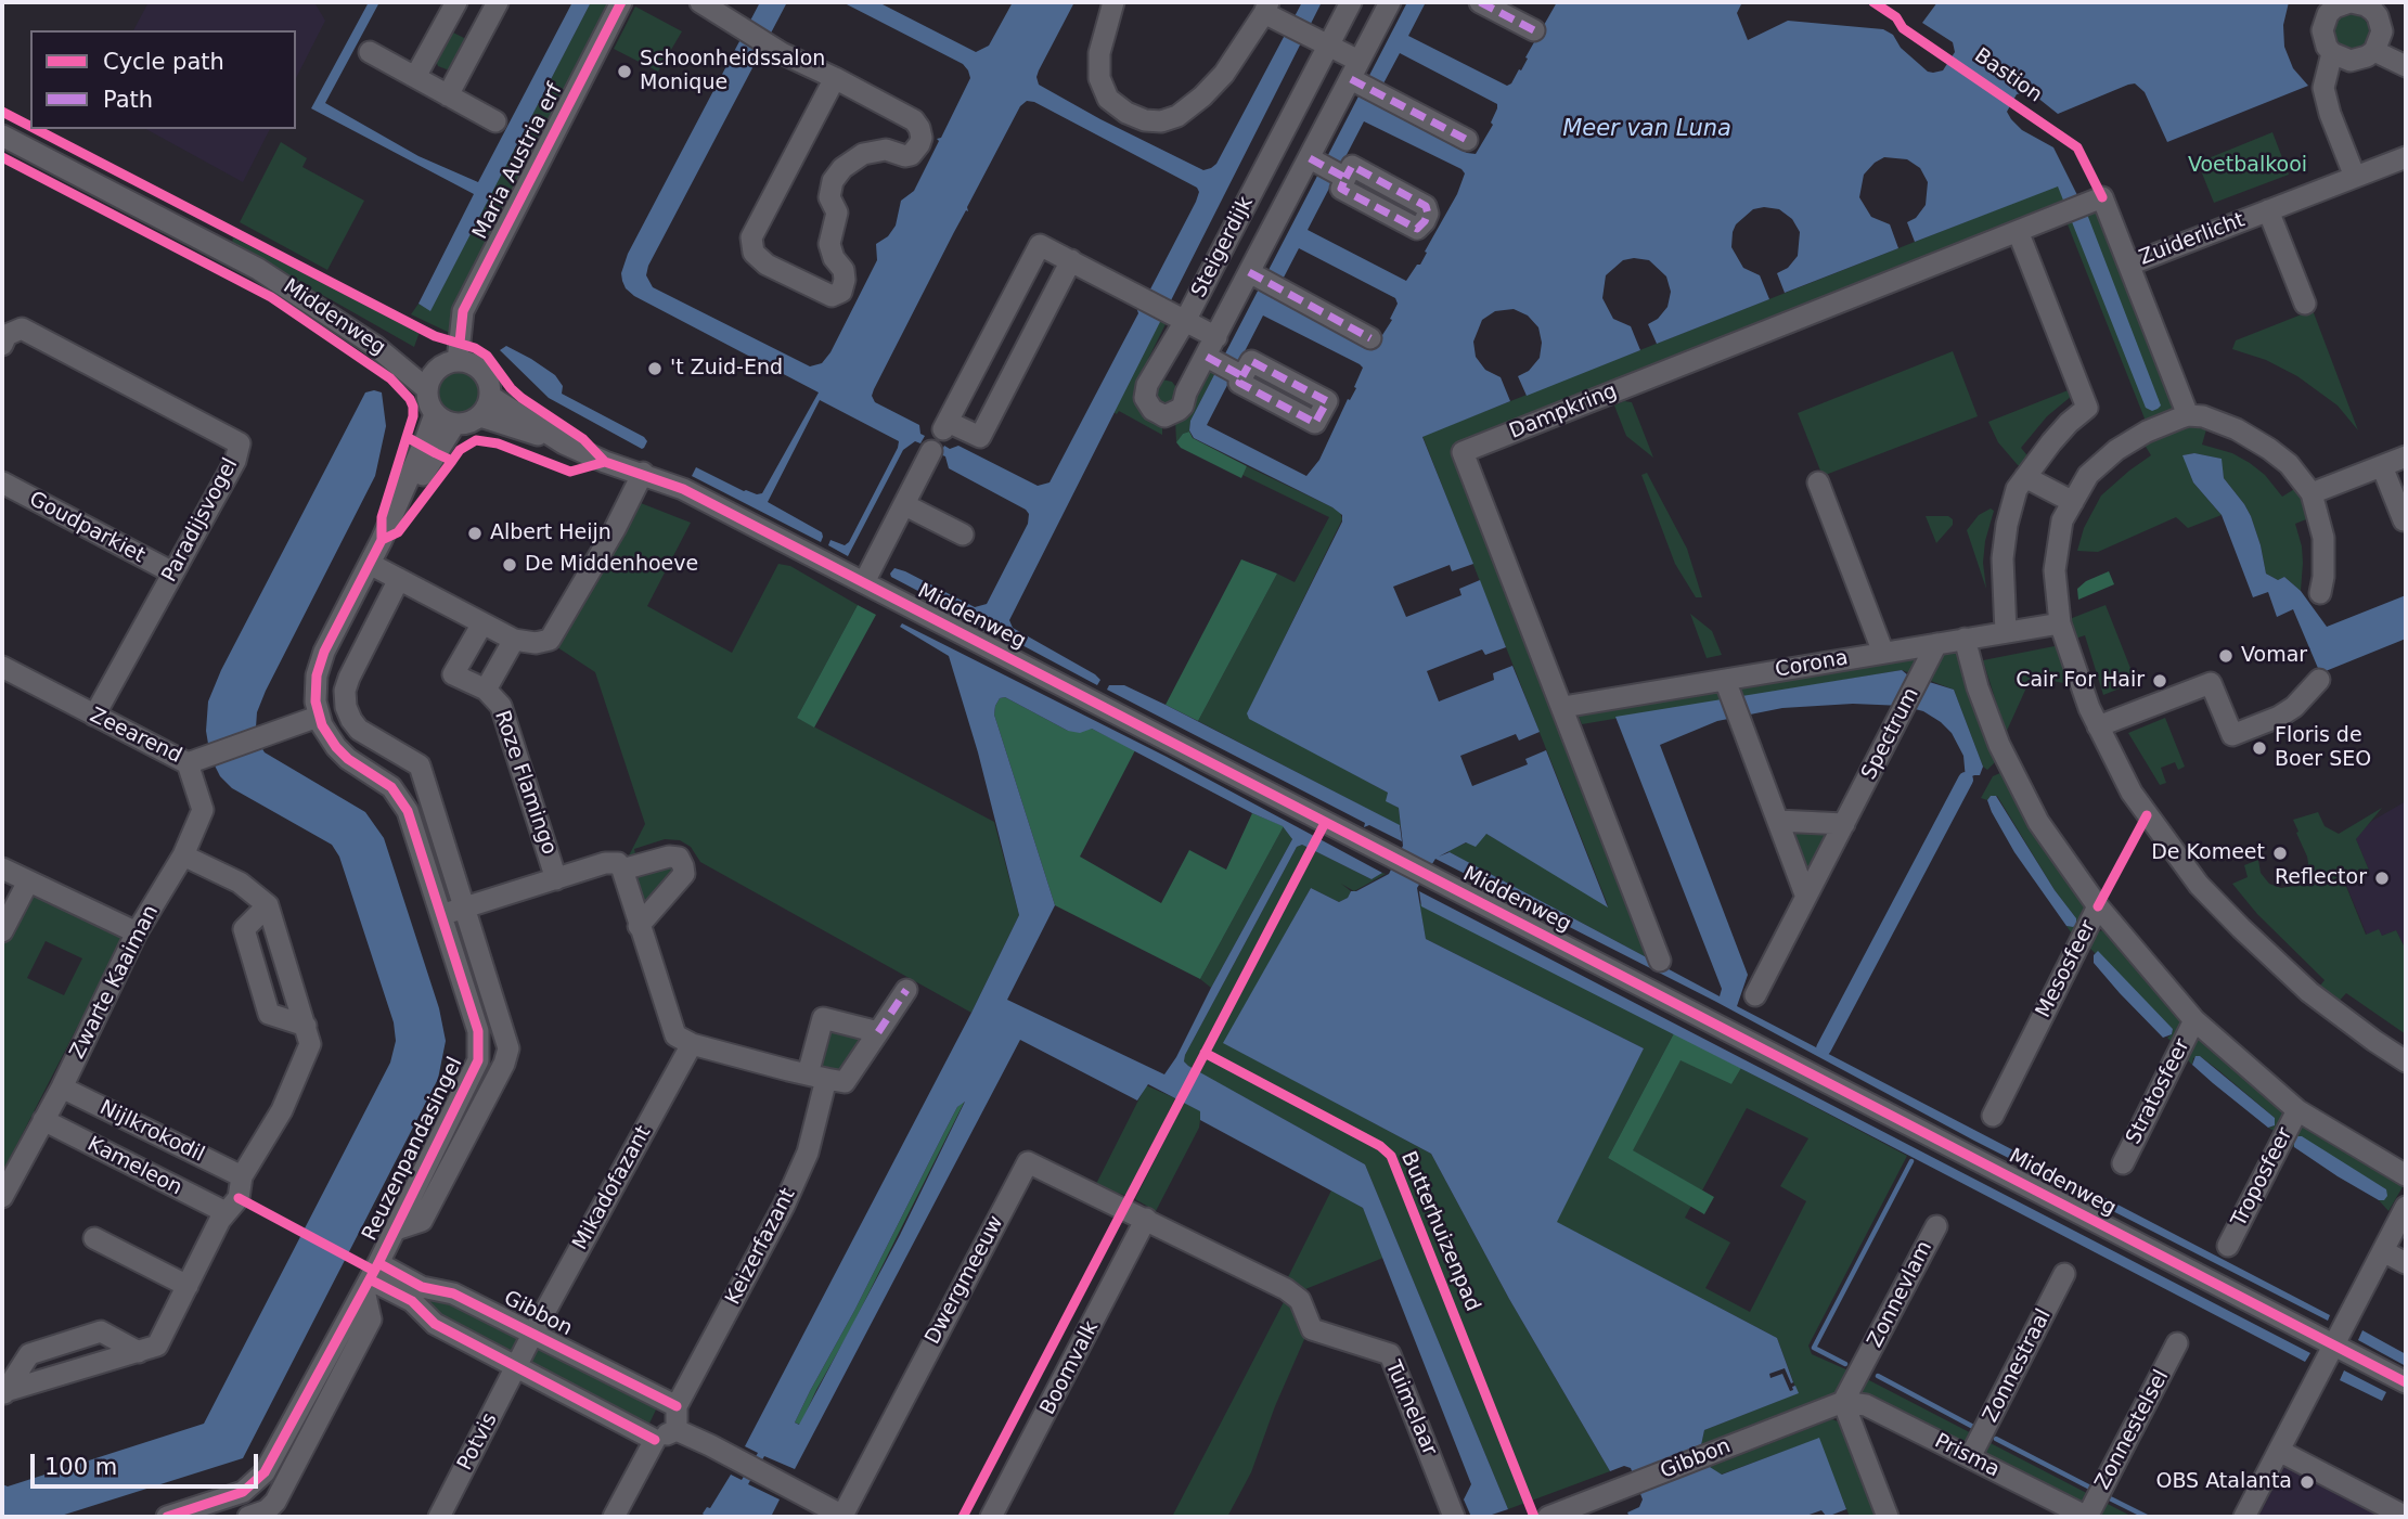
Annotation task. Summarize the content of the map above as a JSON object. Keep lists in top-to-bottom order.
{
  "streets": {
    "street": [
      "Maria Austria erf",
      "Zuiderlicht",
      "Steigerdijk",
      "Middenweg",
      "Dampkring",
      "Paradijsvogel",
      "Goudparkiet",
      "Corona",
      "Spectrum",
      "Zeearend",
      "Roze Flamingo",
      "Mesosfeer",
      "Zwarte Kaaiman",
      "Stratosfeer",
      "Nijlkrokodil",
      "Reuzenpandasingel",
      "Kameleon",
      "Troposfeer",
      "Mikadofazant",
      "Keizerfazant",
      "Dwergmeeuw",
      "Zonnevlam",
      "Gibbon",
      "Zonnestraal",
      "Boomvalk",
      "Tuimelaar",
      "Zonnestelsel",
      "Potvis",
      "Prisma"
    ],
    "cycle path": ["Bastion", "Butterhuizenpad"]
  },
  "crossings": [
    ["Maria Austria erf", "Middenweg"],
    ["Zuiderlicht", "Dampkring"],
    ["Dampkring", "Corona"],
    ["Paradijsvogel", "Goudparkiet"],
    ["Paradijsvogel", "Zeearend"],
    ["Corona", "Spectrum"],
    ["Zeearend", "Zwarte Kaaiman"],
    ["Zeearend", "Reuzenpandasingel"],
    ["Zwarte Kaaiman", "Nijlkrokodil"],
    ["Zwarte Kaaiman", "Kameleon"],
    ["Nijlkrokodil", "Kameleon"],
    ["Reuzenpandasingel", "Gibbon"],
    ["Mikadofazant", "Gibbon"],
    ["Keizerfazant", "Gibbon"],
    ["Dwergmeeuw", "Boomvalk"],
    ["Dwergmeeuw", "Tuimelaar"],
    ["Zonnevlam", "Gibbon"],
    ["Zonnevlam", "Prisma"],
    ["Gibbon", "Potvis"],
    ["Gibbon", "Prisma"],
    ["Zonnestraal", "Prisma"],
    ["Boomvalk", "Tuimelaar"],
    ["Zonnestelsel", "Prisma"]
  ],
  "water": ["Meer van Luna"],
  "parks": ["Voetbalkooi"],
  "places": [
    "Schoonheidssalon Monique",
    "'t Zuid-End",
    "Albert Heijn",
    "De Middenhoeve",
    "Vomar",
    "Cair For Hair",
    "Floris de Boer SEO",
    "De Komeet",
    "Reflector",
    "OBS Atalanta"
  ],
  "legend": ["Cycle path", "Path"],
  "scale_bar": "100 m"
}
